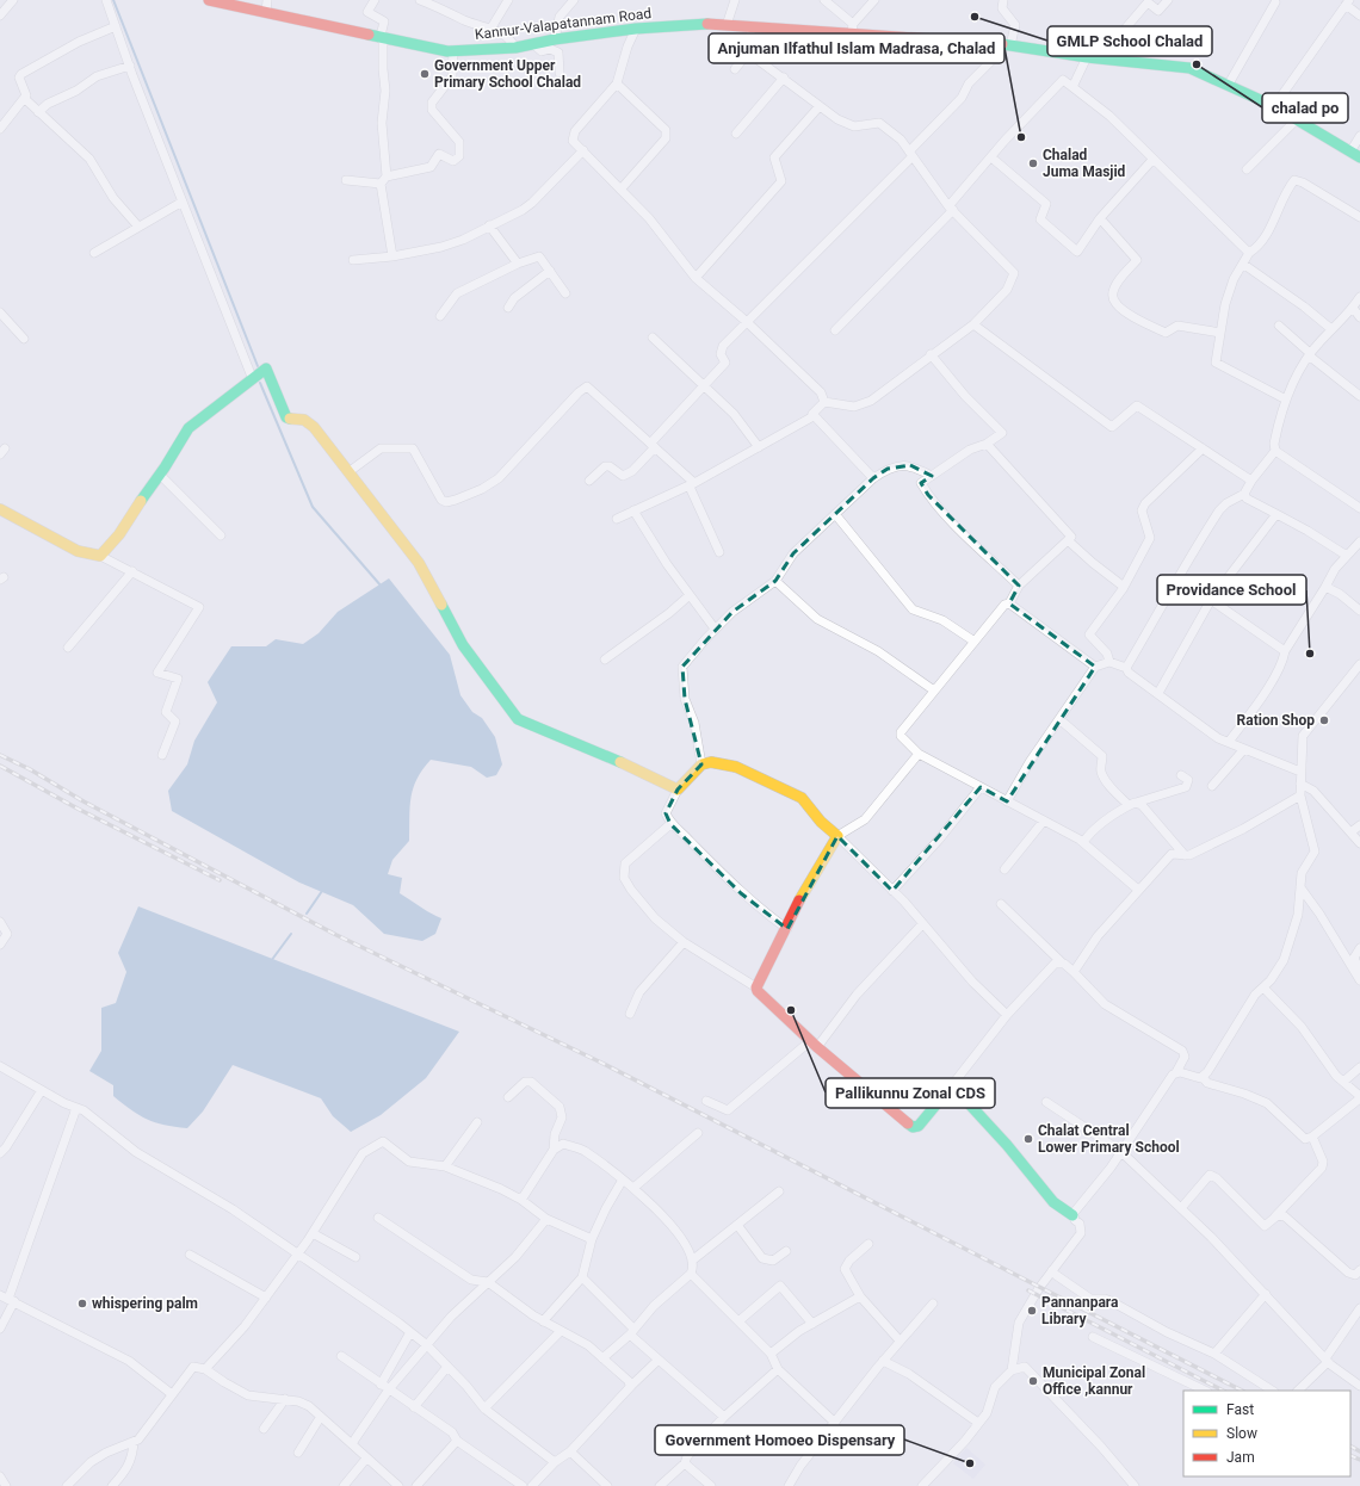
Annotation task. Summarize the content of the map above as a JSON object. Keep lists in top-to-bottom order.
{
  "streets": {
    "street": ["Kannur-Valapatannam Road"]
  },
  "places": [
    "GMLP School Chalad",
    "chalad po",
    "Government Upper Primary School Chalad",
    "Anjuman Ilfathul Islam Madrasa, Chalad",
    "Chalad Juma Masjid",
    "Providance School",
    "Ration Shop",
    "Pallikunnu Zonal CDS",
    "Chalat Central Lower Primary School",
    "whispering palm",
    "Pannanpara Library",
    "Municipal Zonal Office ,kannur",
    "Government Homoeo Dispensary"
  ],
  "legend": ["Fast", "Slow", "Jam"]
}
